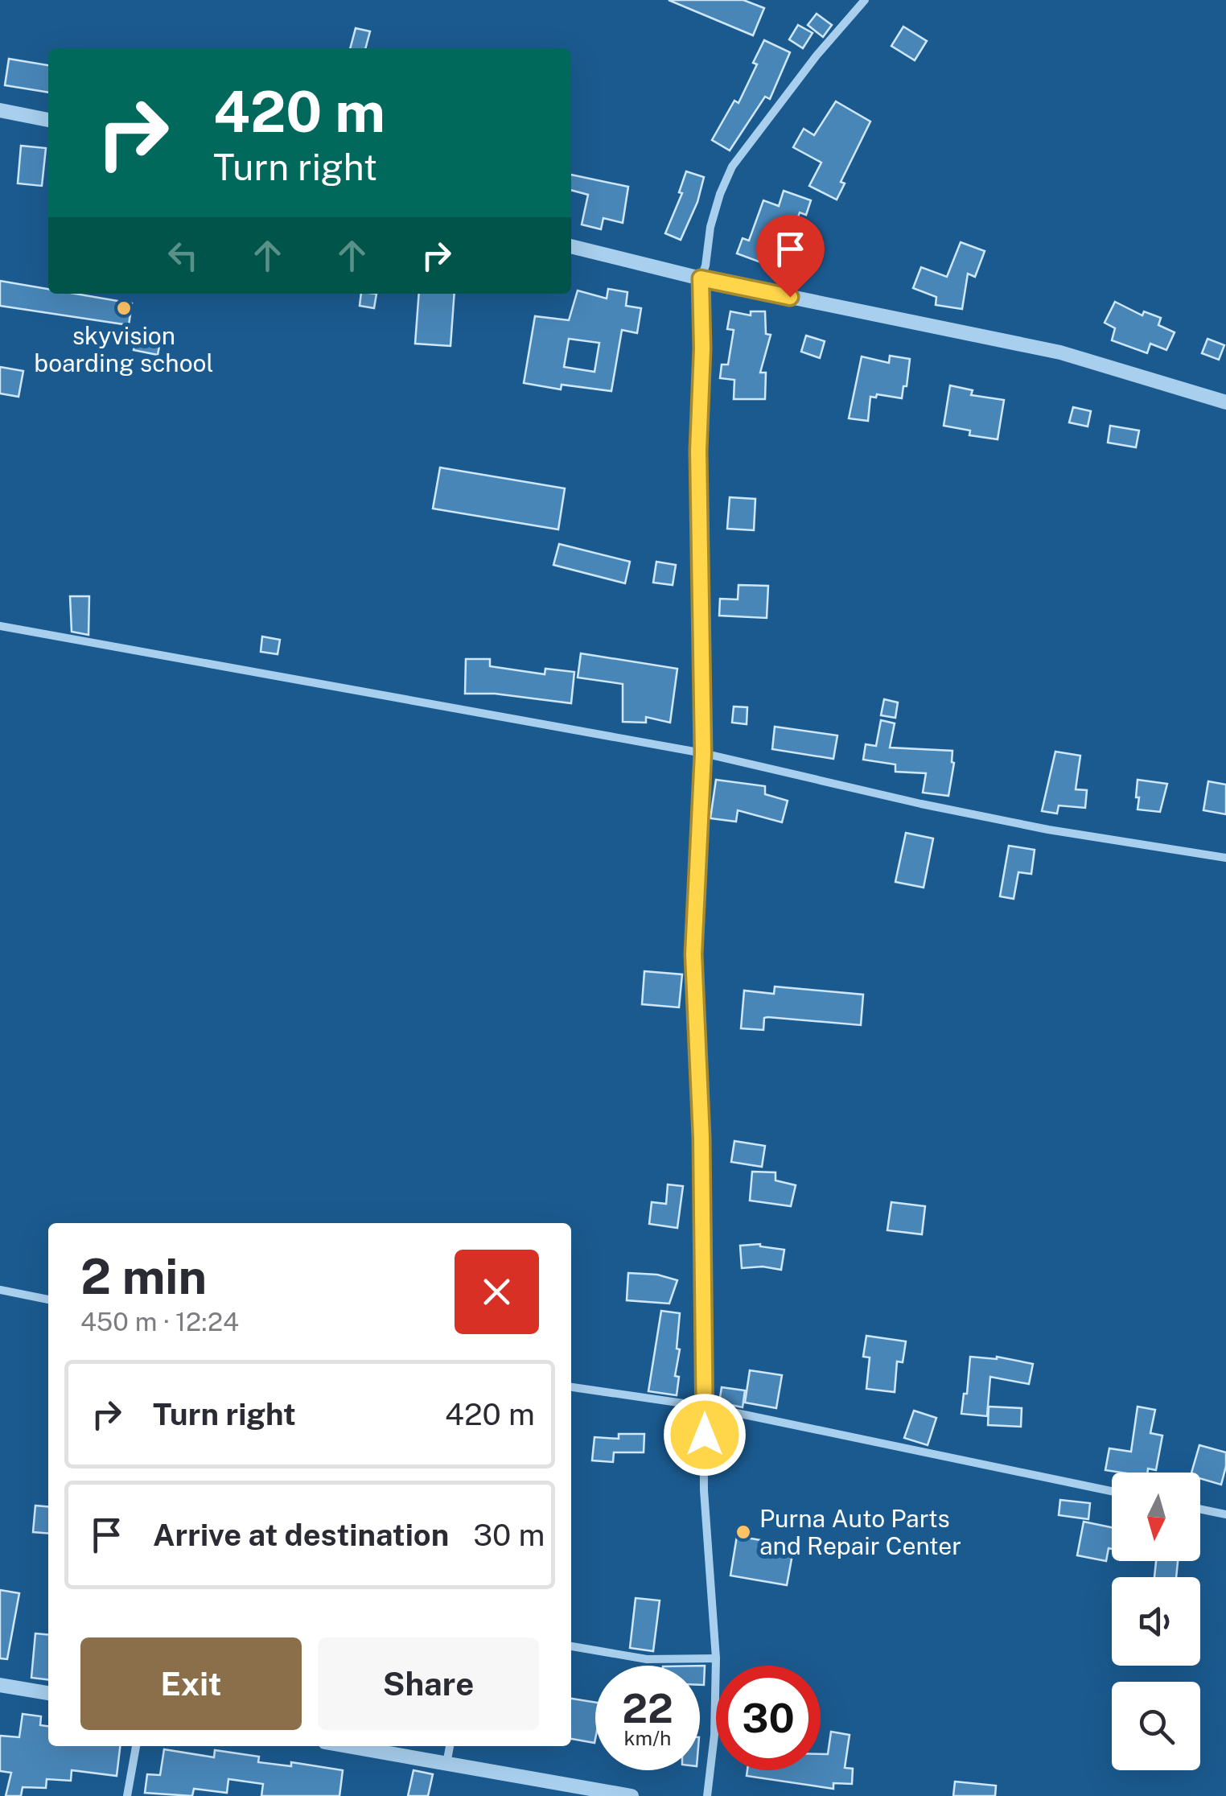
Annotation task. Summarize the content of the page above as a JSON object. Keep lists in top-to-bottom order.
{
  "places": ["skyvision boarding school", "Purna Auto Parts and Repair Center"],
  "north": "bottom",
  "page": {
    "turn": ["420 m", "Turn right"],
    "heading": ["2 min", "450 m · 12:24"],
    "list": [
      {
        "name": "Turn right",
        "value": "420 m"
      },
      {
        "name": "Arrive at destination",
        "value": "30 m"
      }
    ],
    "buttons": ["Exit", "Share"],
    "speed": "22 km/h",
    "limit": "30"
  }
}
